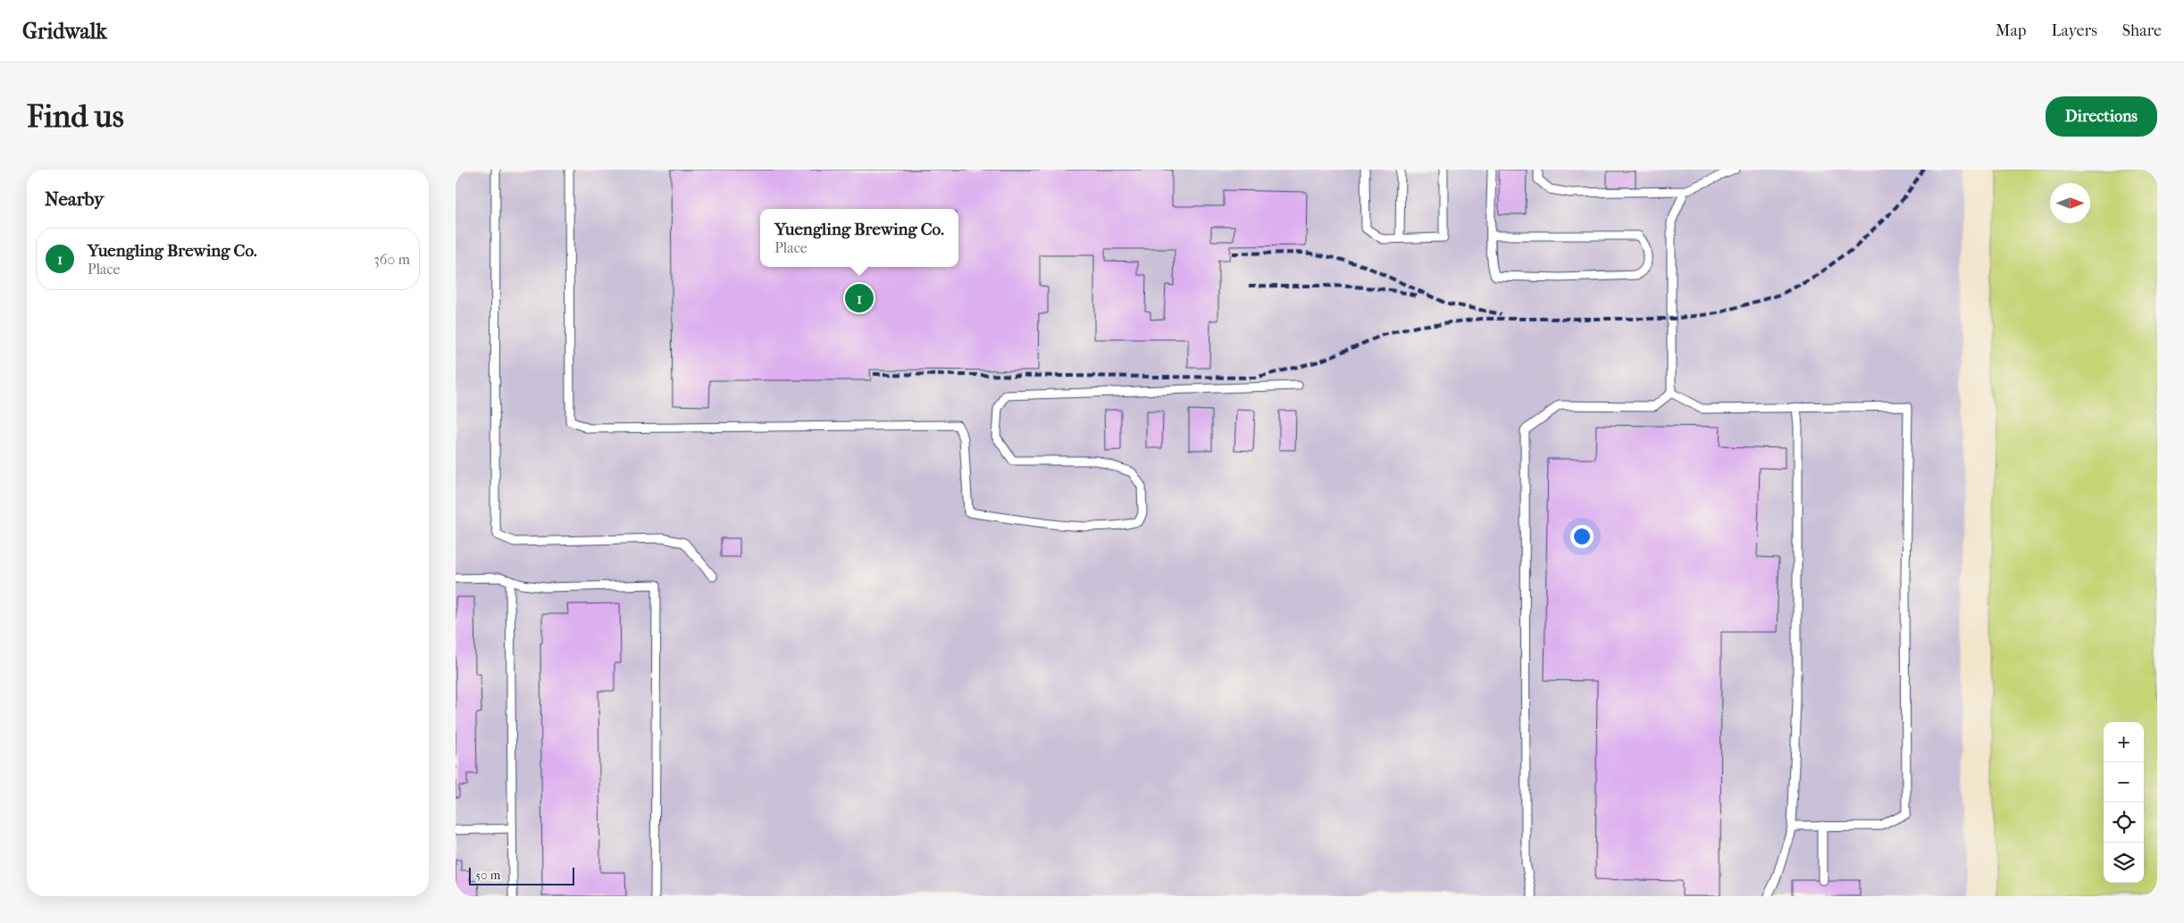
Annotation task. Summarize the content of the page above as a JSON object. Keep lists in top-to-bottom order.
{
  "scale_bar": "50 m",
  "north": "right",
  "page": {
    "header": "Gridwalk",
    "nav": ["Map", "Layers", "Share"],
    "buttons": "Directions",
    "title": "Find us",
    "heading": "Nearby",
    "popup": ["Yuengling Brewing Co.", "Place"],
    "list": [
      {
        "mark": "1",
        "name": "Yuengling Brewing Co.",
        "note": "Place",
        "value": "360 m"
      }
    ],
    "pins": "1",
    "map_buttons": ["+", "−"],
    "scale": "50 m"
  }
}
